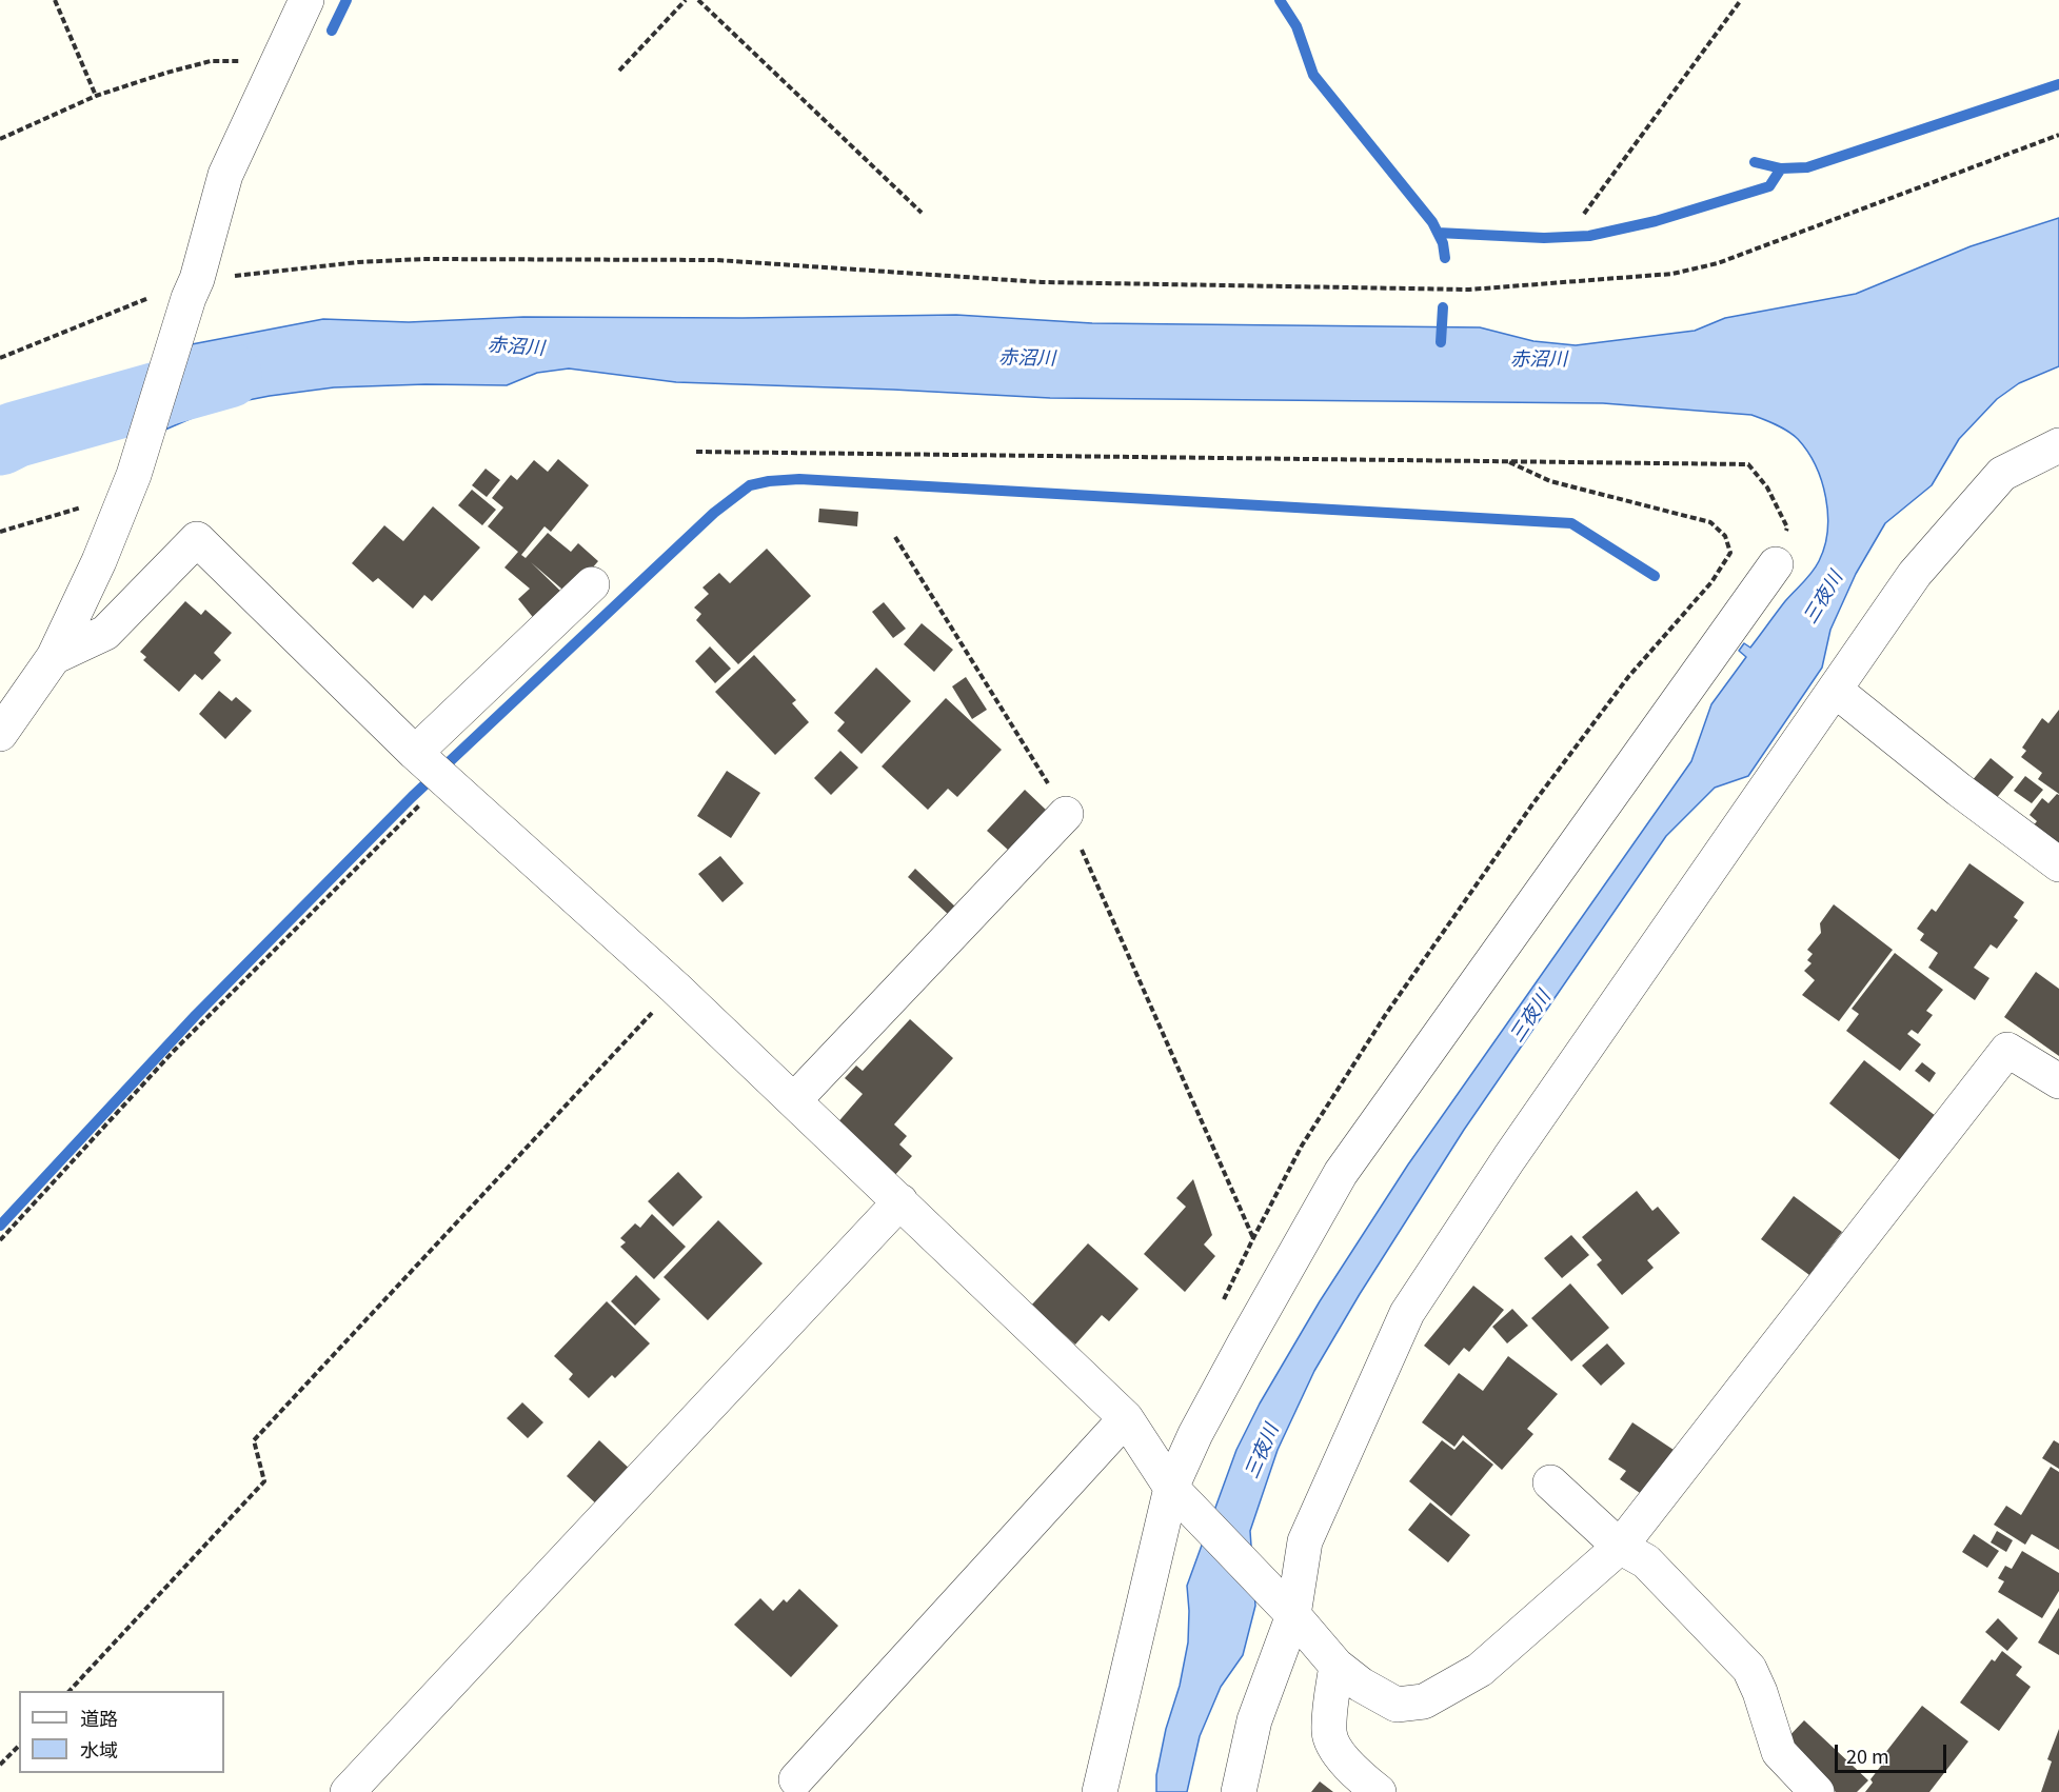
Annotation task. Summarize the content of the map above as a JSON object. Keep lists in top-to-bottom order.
{
  "water": ["赤沼川", "三夜川"],
  "legend": ["道路", "水域"],
  "scale_bar": "20 m"
}
